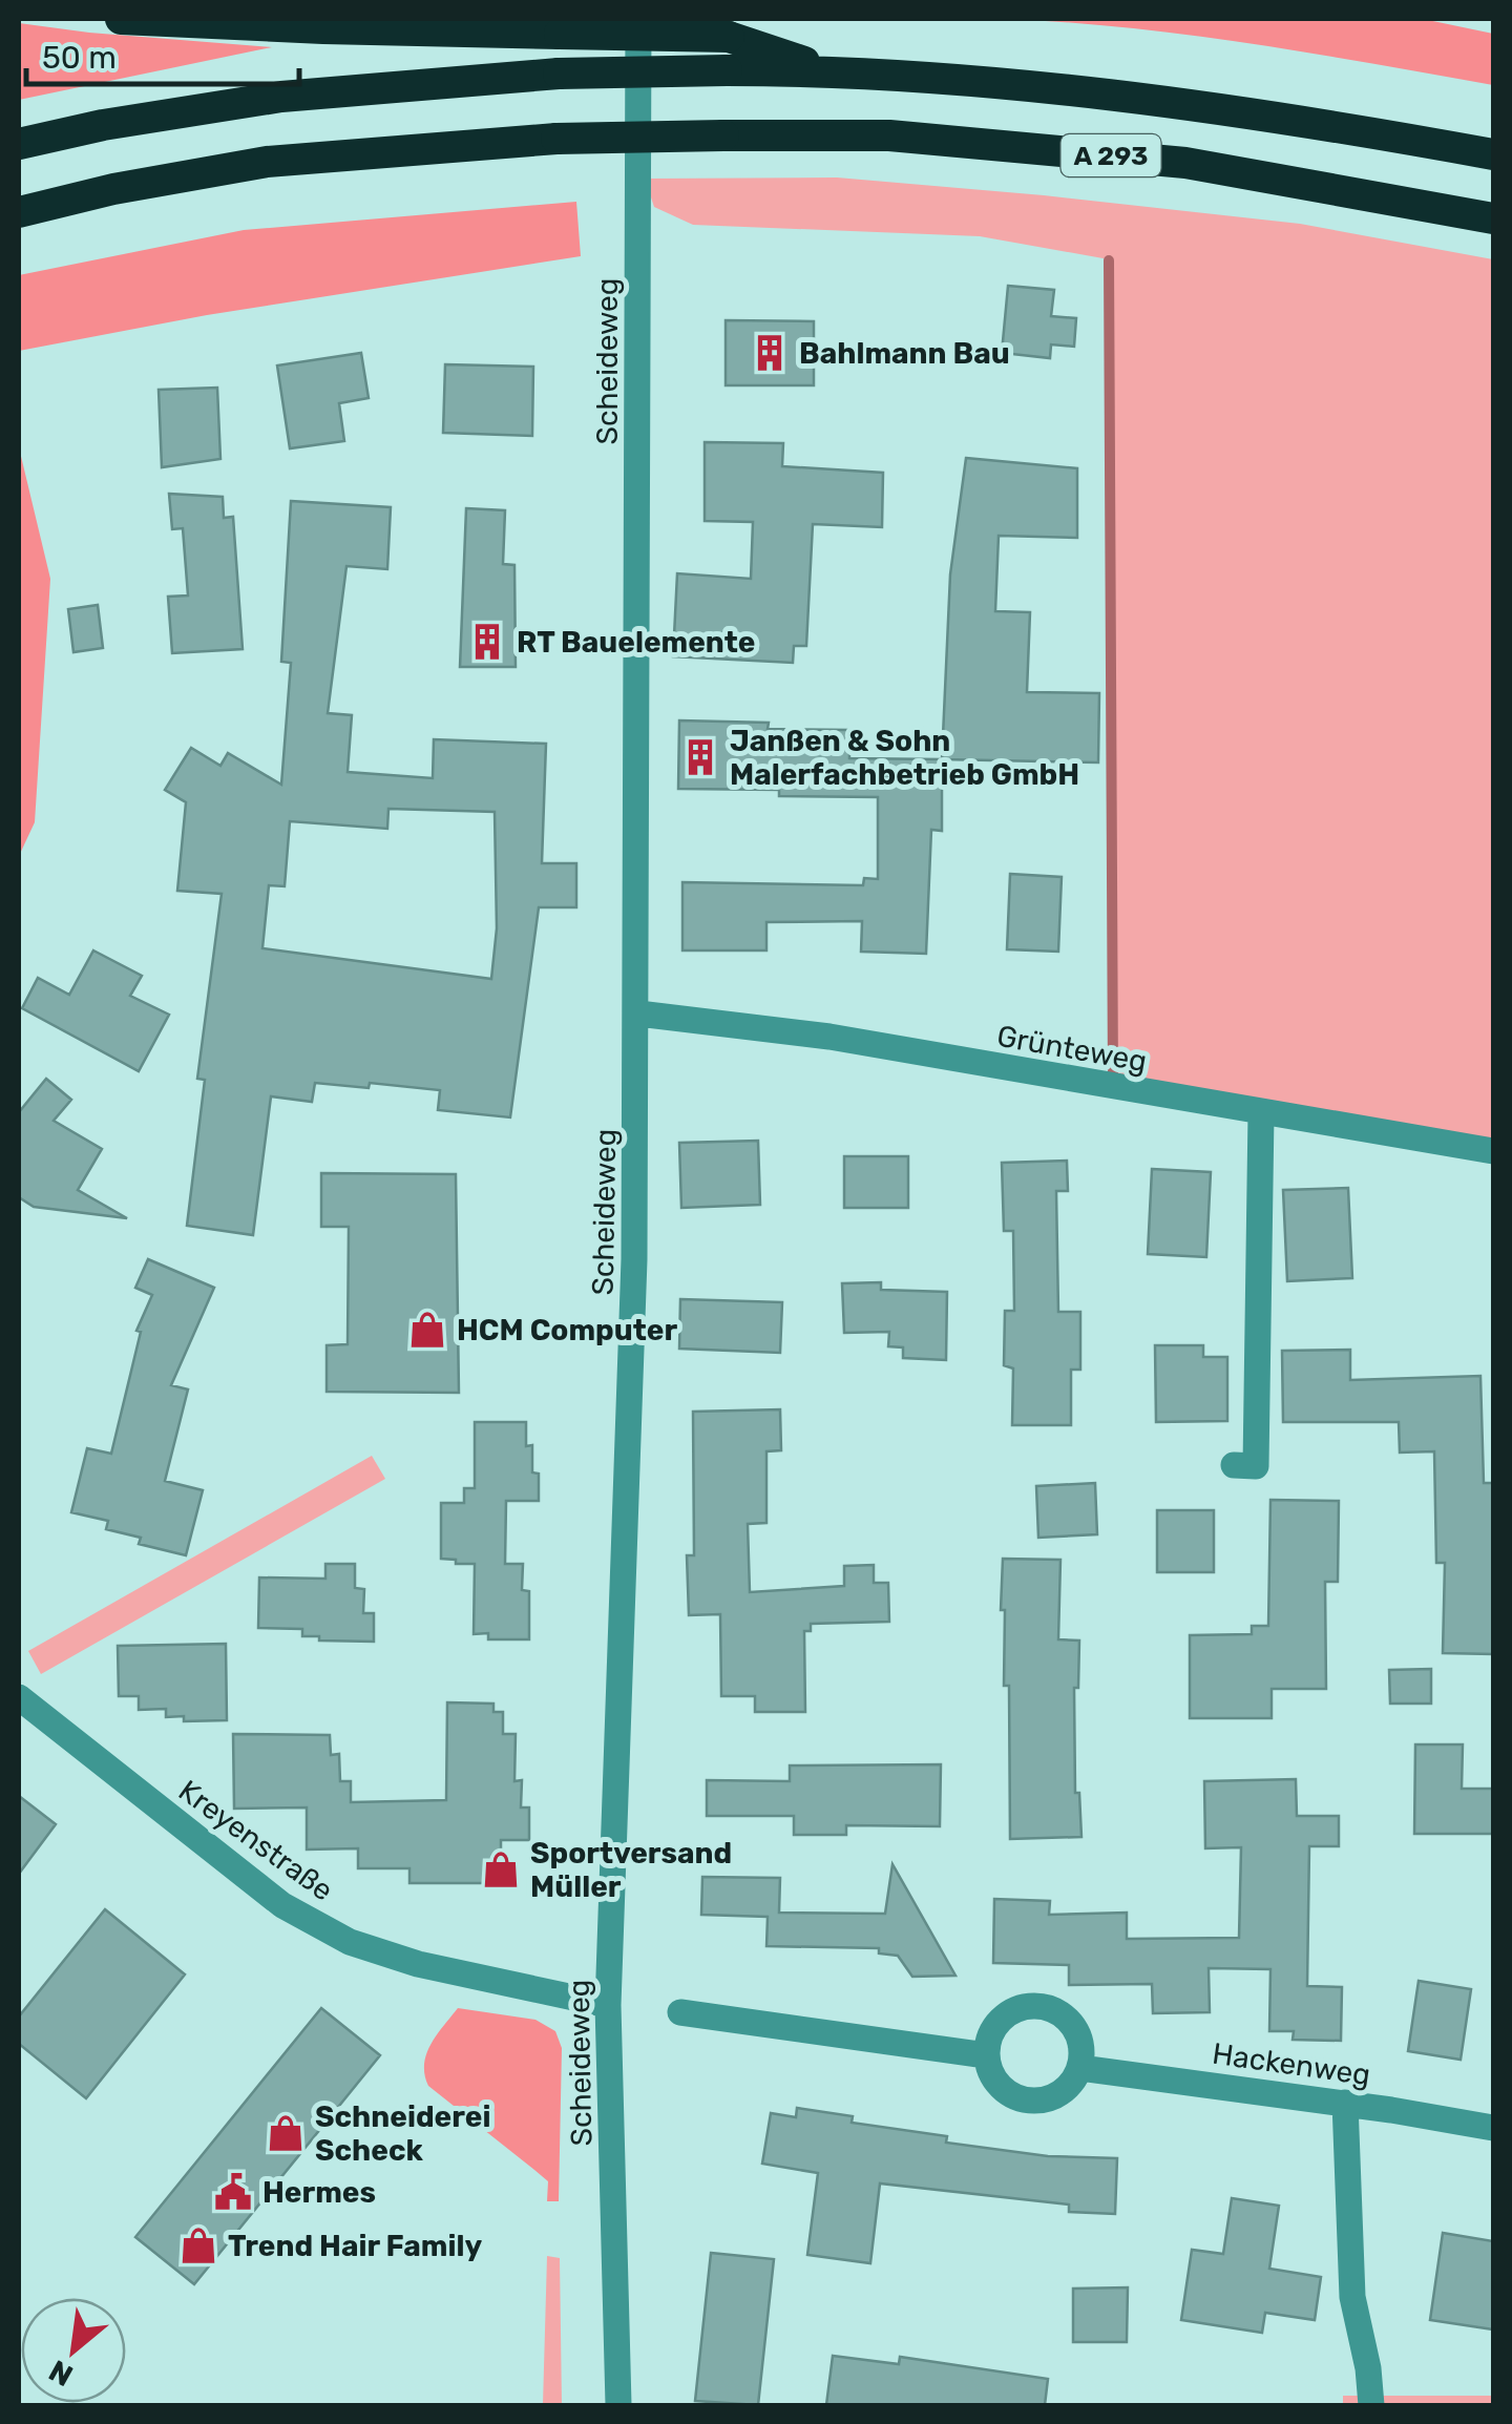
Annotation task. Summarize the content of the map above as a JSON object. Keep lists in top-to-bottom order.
{
  "streets": {
    "highway": ["A 293"],
    "street": [
      "Scheideweg",
      "Grünteweg",
      "Kreyenstraße",
      "Hackenweg"
    ]
  },
  "crossings": [
    ["Scheideweg", "Grünteweg"],
    ["Scheideweg", "Kreyenstraße"]
  ],
  "places": {
    "building": ["Bahlmann Bau", "RT Bauelemente", "Janßen & Sohn Malerfachbetrieb GmbH"],
    "shop": [
      "HCM Computer",
      "Sportversand Müller",
      "Schneiderei Scheck",
      "Trend Hair Family"
    ],
    "public building": ["Hermes"]
  },
  "scale_bar": "50 m",
  "north": "bottom left"
}
